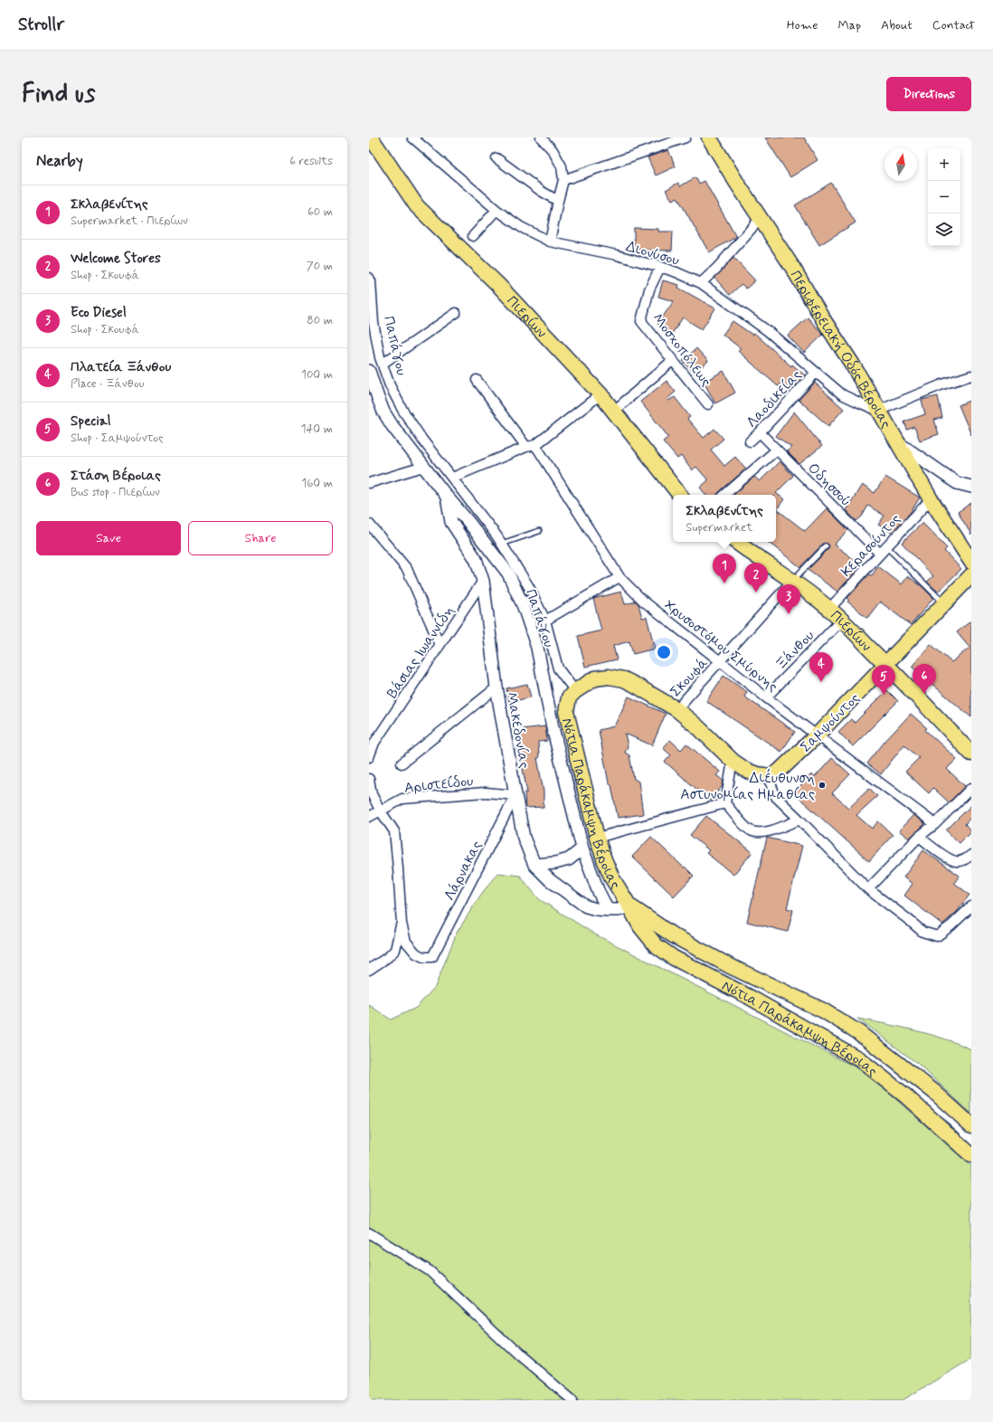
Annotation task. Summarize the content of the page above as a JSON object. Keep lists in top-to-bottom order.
{
  "streets": {
    "main road": [
      "Πιερίων",
      "Περιφερειακή Οδός Βέροιας",
      "Σαμψούντος",
      "Νότια Παράκαμψη Βέροιας"
    ],
    "street": [
      "Διονύσου",
      "Παπάγου",
      "Μοσχοπόλεως",
      "Λαοδικείας",
      "Οδησσού",
      "Κερασούντος",
      "Χρυσοστόμου Σμύρνης",
      "Ξάνθου",
      "Βάσιας Ιωαννίδη",
      "Σκουφά",
      "Μακεδονίας",
      "Αριστείδου",
      "Λάρνακας"
    ]
  },
  "crossings": [
    ["Διονύσου", "Μοσχοπόλεως"],
    ["Διονύσου", "Περιφερειακή Οδός Βέροιας"],
    ["Διονύσου", "Λαοδικείας"],
    ["Πιερίων", "Κερασούντος"],
    ["Πιερίων", "Ξάνθου"],
    ["Πιερίων", "Σκουφά"],
    ["Πιερίων", "Σαμψούντος"],
    ["Παπάγου", "Μακεδονίας"],
    ["Παπάγου", "Νότια Παράκαμψη Βέροιας"],
    ["Περιφερειακή Οδός Βέροιας", "Κερασούντος"],
    ["Λαοδικείας", "Οδησσού"],
    ["Οδησσού", "Κερασούντος"],
    ["Χρυσοστόμου Σμύρνης", "Ξάνθου"],
    ["Χρυσοστόμου Σμύρνης", "Σκουφά"],
    ["Χρυσοστόμου Σμύρνης", "Σαμψούντος"],
    ["Βάσιας Ιωαννίδη", "Μακεδονίας"],
    ["Σκουφά", "Νότια Παράκαμψη Βέροιας"],
    ["Σαμψούντος", "Νότια Παράκαμψη Βέροιας"],
    ["Μακεδονίας", "Αριστείδου"],
    ["Μακεδονίας", "Νότια Παράκαμψη Βέροιας"],
    ["Μακεδονίας", "Λάρνακας"],
    ["Αριστείδου", "Λάρνακας"]
  ],
  "places": ["Διέυθυνση Αστυνομίας Ημαθίας"],
  "north": "top",
  "page": {
    "header": "Strollr",
    "nav": [
      "Home",
      "Map",
      "About",
      "Contact"
    ],
    "buttons": [
      "Directions",
      ["Save", "Share"]
    ],
    "title": "Find us",
    "heading": ["Nearby", "6 results"],
    "map_buttons": ["+", "−"],
    "list": [
      {
        "mark": "1",
        "name": "Σκλαβενίτης",
        "note": "Supermarket · Πιερίων",
        "value": "60 m"
      },
      {
        "mark": "2",
        "name": "Welcome Stores",
        "note": "Shop · Σκουφά",
        "value": "70 m"
      },
      {
        "mark": "3",
        "name": "Eco Diesel",
        "note": "Shop · Σκουφά",
        "value": "80 m"
      },
      {
        "mark": "4",
        "name": "Πλατεία Ξάνθου",
        "note": "Place · Ξάνθου",
        "value": "100 m"
      },
      {
        "mark": "5",
        "name": "Special",
        "note": "Shop · Σαμψούντος",
        "value": "140 m"
      },
      {
        "mark": "6",
        "name": "Στάση Βέροιας",
        "note": "Bus stop · Πιερίων",
        "value": "160 m"
      }
    ],
    "popup": ["Σκλαβενίτης", "Supermarket"],
    "pins": [
      "1",
      "2",
      "3",
      "4",
      "6",
      "5"
    ]
  }
}
